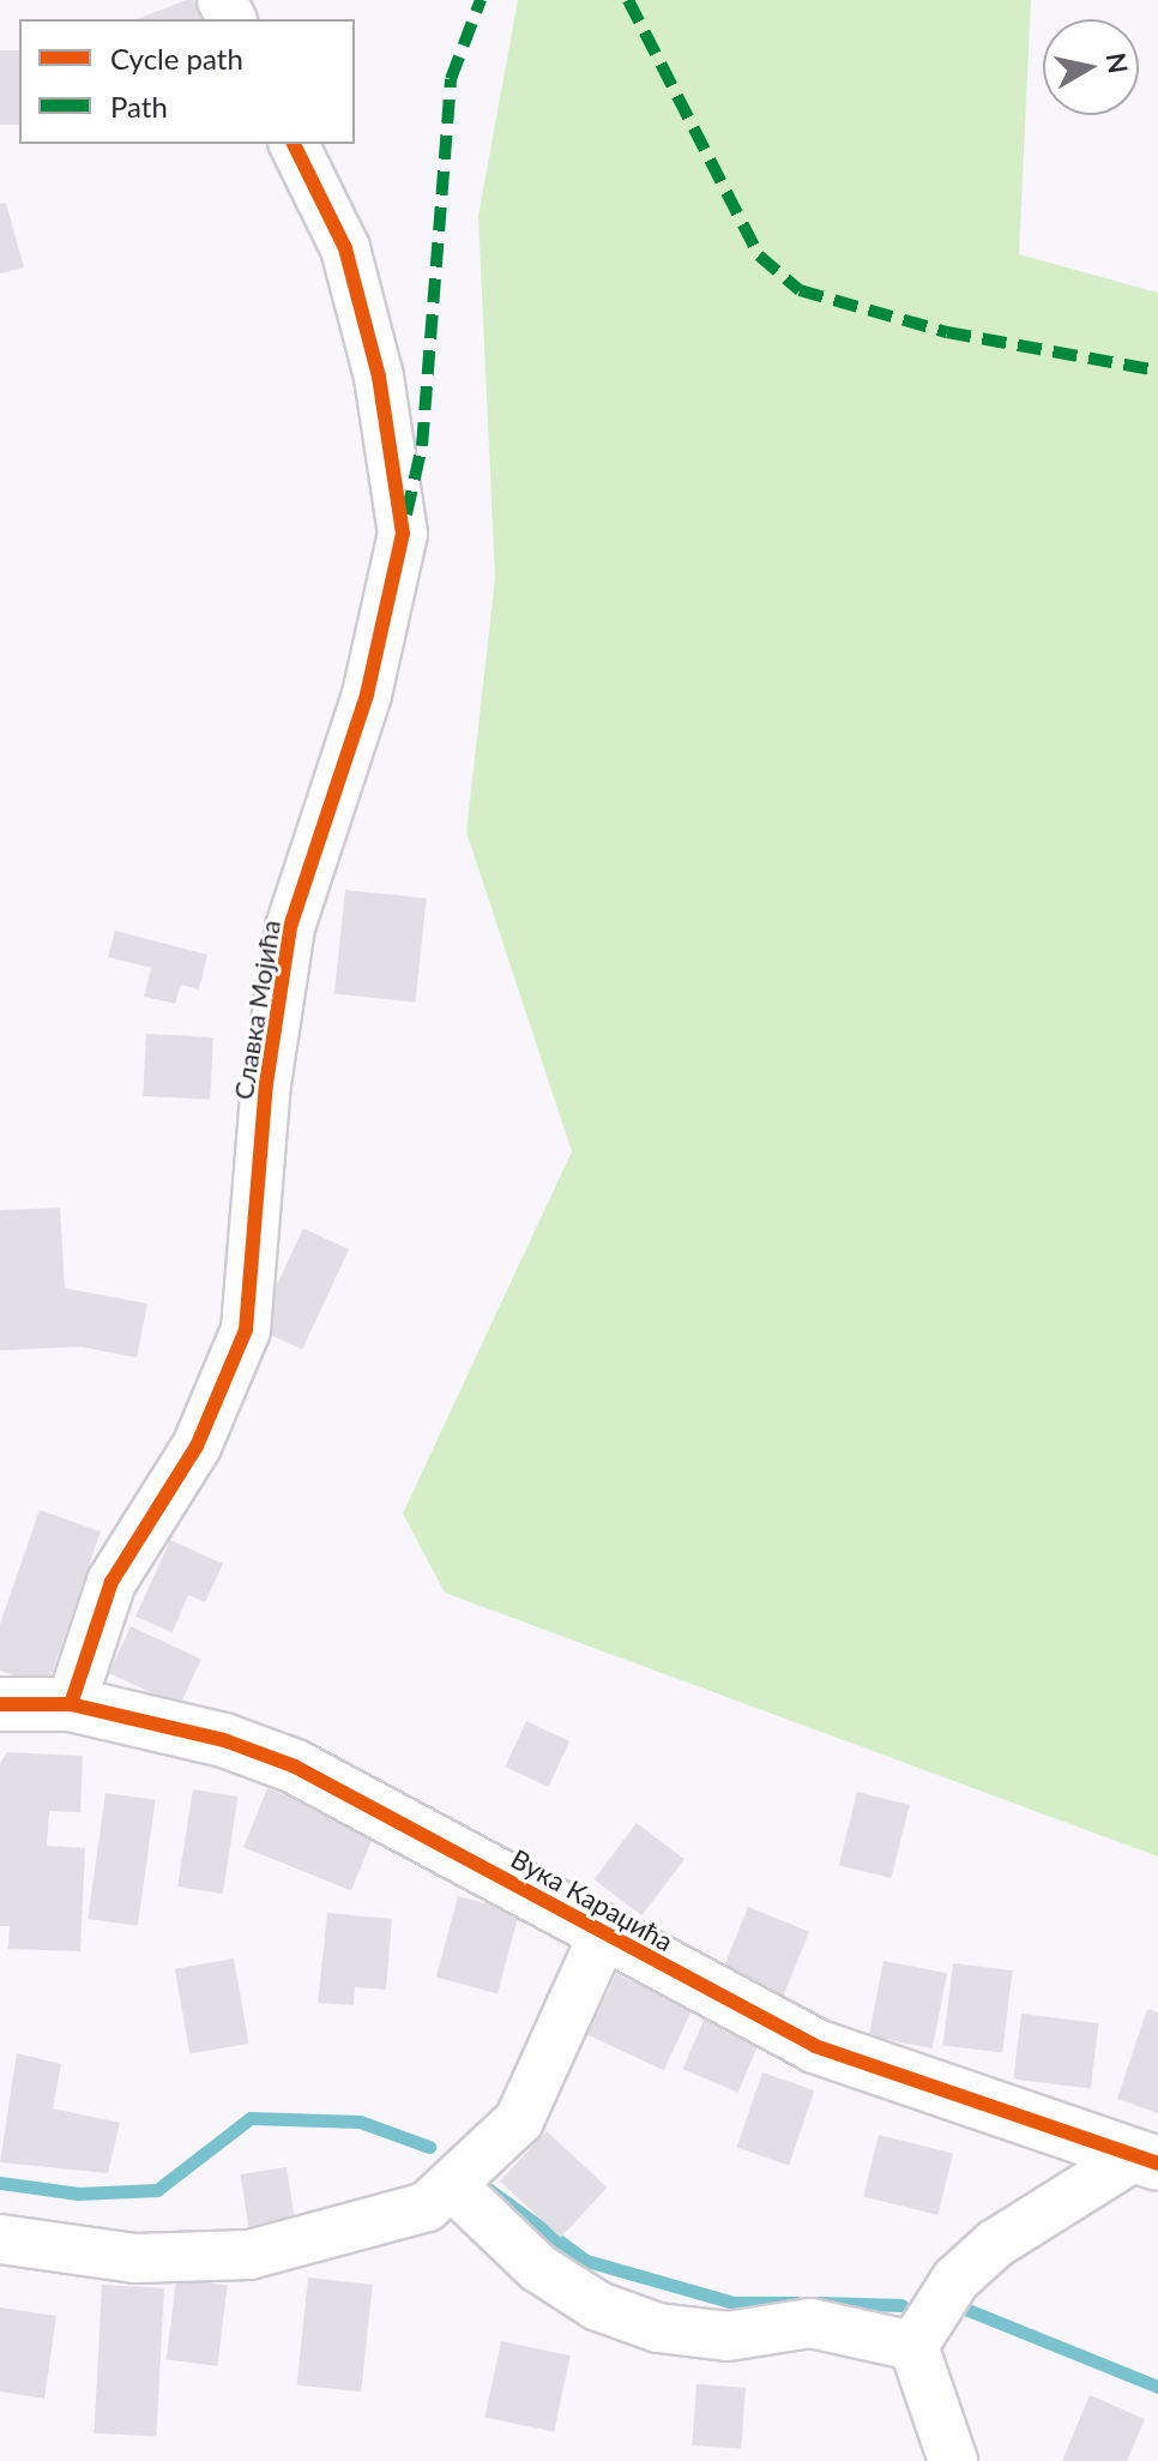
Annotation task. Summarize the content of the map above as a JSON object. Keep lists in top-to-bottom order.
{
  "streets": {
    "street": ["Славка Мојића", "Вука Караџића"]
  },
  "crossings": [
    ["Славка Мојића", "Вука Караџића"]
  ],
  "legend": ["Cycle path", "Path"],
  "north": "right"
}
